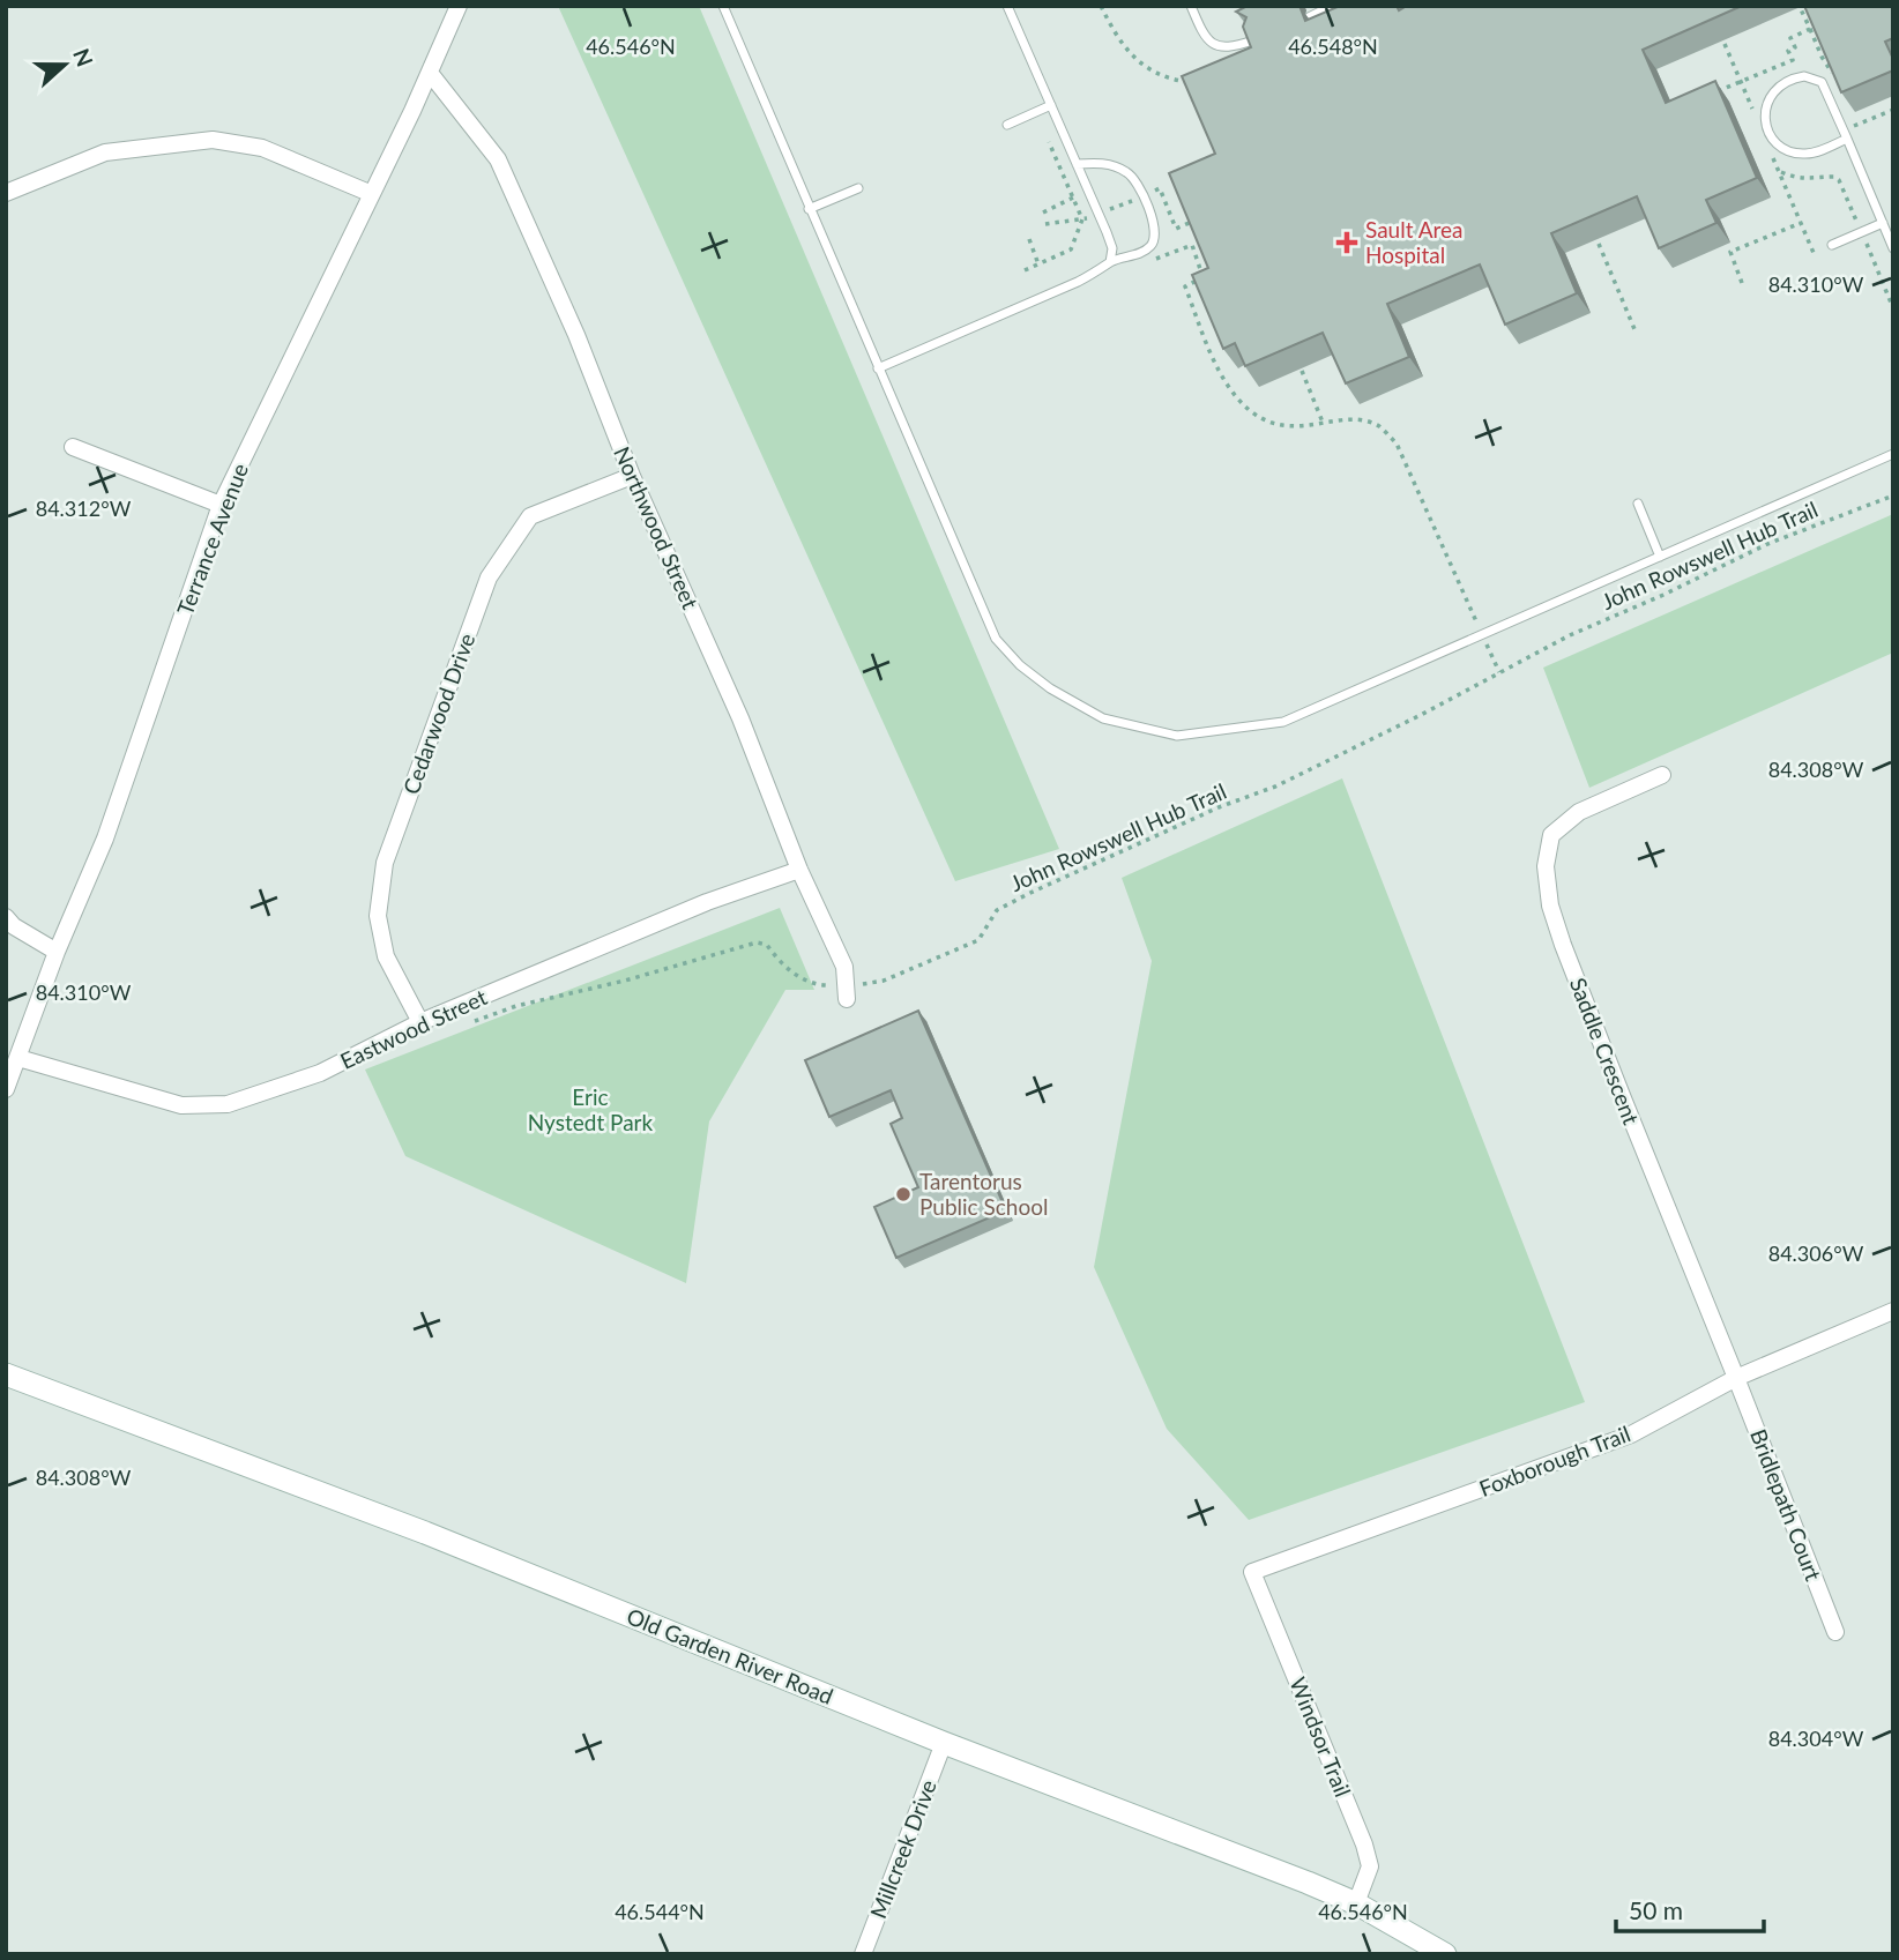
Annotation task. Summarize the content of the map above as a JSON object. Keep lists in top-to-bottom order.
{
  "streets": {
    "main road": ["Old Garden River Road"],
    "street": [
      "Northwood Street",
      "Terrance Avenue",
      "Cedarwood Drive",
      "Eastwood Street",
      "Saddle Crescent",
      "Foxborough Trail",
      "Bridlepath Court",
      "Windsor Trail",
      "Millcreek Drive"
    ],
    "path": ["John Rowswell Hub Trail"]
  },
  "crossings": [
    ["Northwood Street", "Terrance Avenue"],
    ["Northwood Street", "John Rowswell Hub Trail"],
    ["Northwood Street", "Cedarwood Drive"],
    ["Northwood Street", "Eastwood Street"],
    ["Terrance Avenue", "Eastwood Street"],
    ["Cedarwood Drive", "Eastwood Street"],
    ["Saddle Crescent", "Foxborough Trail"],
    ["Saddle Crescent", "Bridlepath Court"],
    ["Foxborough Trail", "Bridlepath Court"],
    ["Foxborough Trail", "Windsor Trail"],
    ["Old Garden River Road", "Windsor Trail"],
    ["Old Garden River Road", "Millcreek Drive"]
  ],
  "parks": ["Eric Nystedt Park"],
  "places": {
    "health": ["Sault Area Hospital"],
    "other": ["Tarentorus Public School"]
  },
  "scale_bar": "50 m",
  "north": "right",
  "coordinates": [
    "46.546°N",
    "46.548°N",
    "84.310°W",
    "84.312°W",
    "84.308°W",
    "84.306°W",
    "84.304°W",
    "46.544°N"
  ]
}
